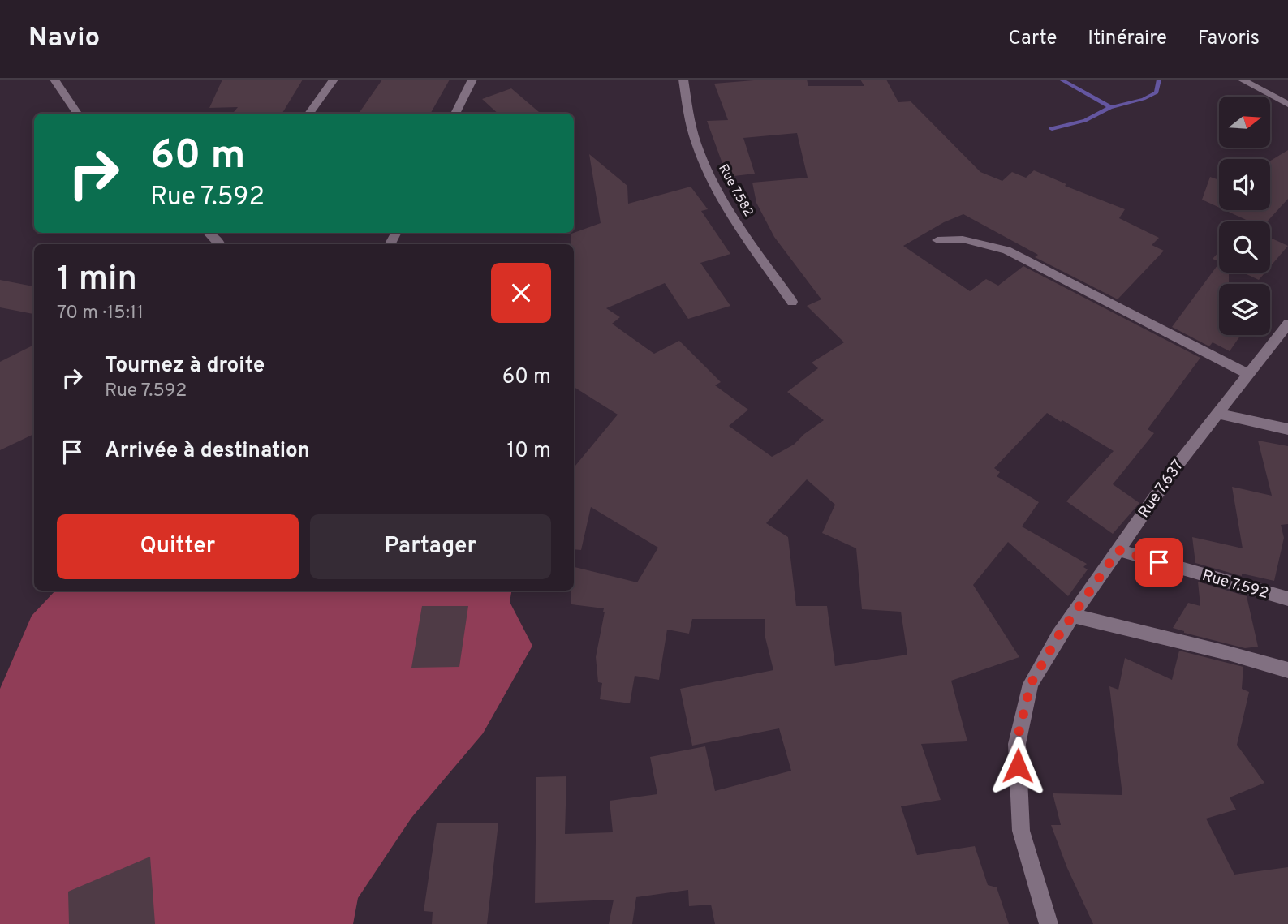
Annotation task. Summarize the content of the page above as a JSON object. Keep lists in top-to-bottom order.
{
  "streets": {
    "street": ["Rue 7.582", "Rue 7.637", "Rue 7.592"]
  },
  "crossings": [
    ["Rue 7.637", "Rue 7.592"]
  ],
  "north": "right",
  "page": {
    "header": "Navio",
    "nav": ["Carte", "Itinéraire", "Favoris"],
    "turn": ["60 m", "Rue 7.592"],
    "heading": ["1 min", "70 m · 15:11"],
    "list": [
      {
        "name": "Tournez à droite",
        "note": "Rue 7.592",
        "value": "60 m"
      },
      {
        "name": "Arrivée à destination",
        "value": "10 m"
      }
    ],
    "buttons": ["Quitter", "Partager"]
  }
}
